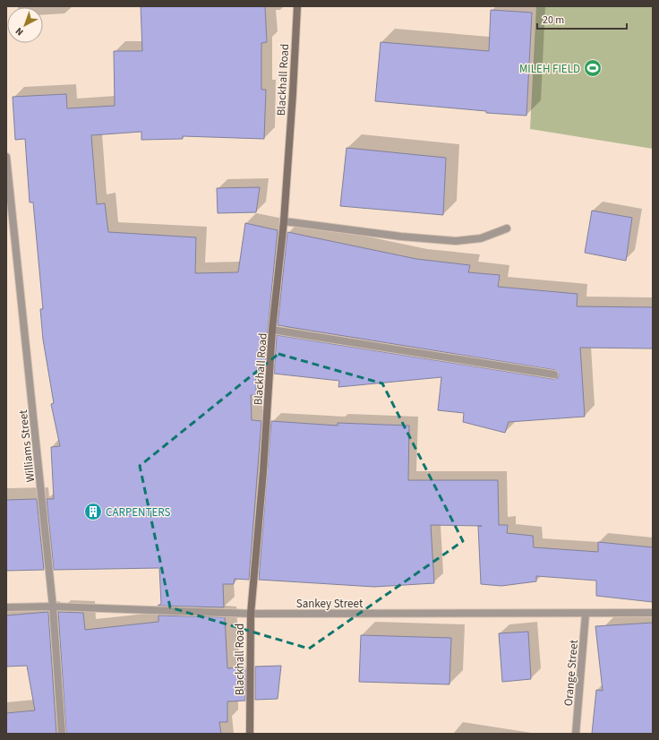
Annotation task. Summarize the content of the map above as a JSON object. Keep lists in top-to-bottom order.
{
  "streets": {
    "street": [
      "Blackhall Road",
      "Williams Street",
      "Sankey Street",
      "Orange Street"
    ]
  },
  "crossings": [
    ["Blackhall Road", "Sankey Street"],
    ["Williams Street", "Sankey Street"],
    ["Sankey Street", "Orange Street"]
  ],
  "places": {
    "sports": ["MILEH FIELD"],
    "building": ["CARPENTERS"]
  },
  "scale_bar": "20 m",
  "north": "bottom left"
}
